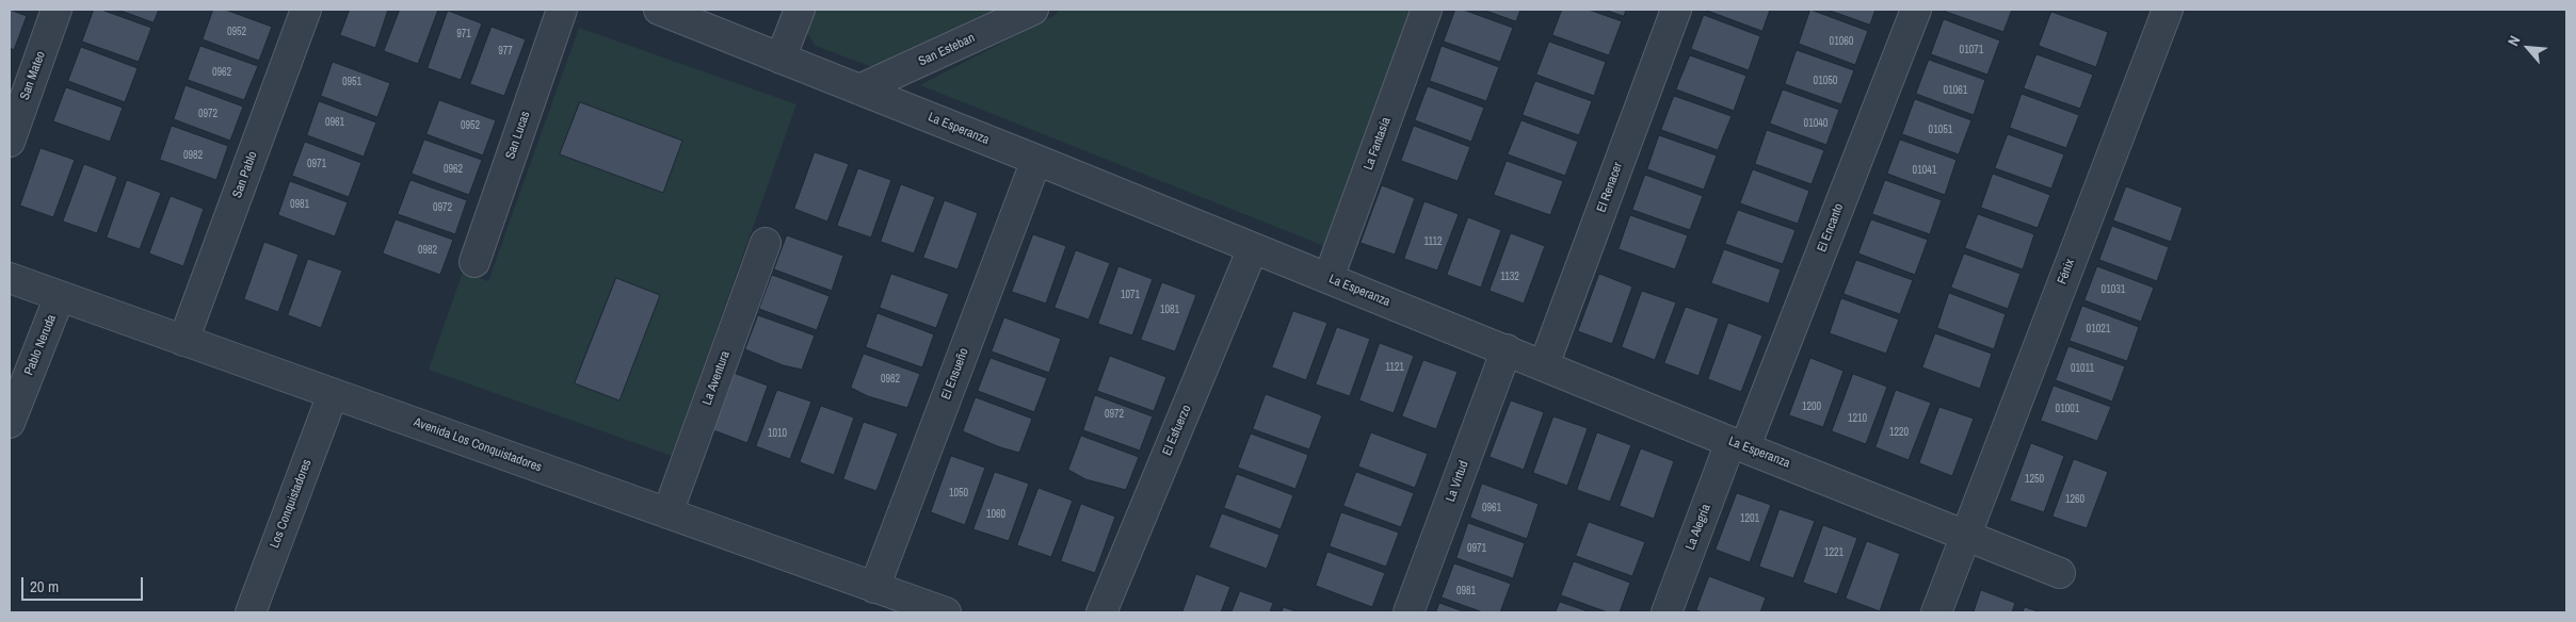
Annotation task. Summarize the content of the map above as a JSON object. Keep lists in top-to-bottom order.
{
  "streets": {
    "street": [
      "San Esteban",
      "San Mateo",
      "La Esperanza",
      "San Lucas",
      "La Fantasía",
      "San Pablo",
      "El Renacer",
      "El Encanto",
      "Fénix",
      "Pablo Neruda",
      "El Ensueño",
      "La Aventura",
      "El Esfuerzo",
      "Avenida Los Conquistadores",
      "La Virtud",
      "Los Conquistadores",
      "La Alegría"
    ]
  },
  "crossings": [
    ["San Esteban", "La Esperanza"],
    ["La Esperanza", "La Fantasía"],
    ["La Esperanza", "El Renacer"],
    ["La Esperanza", "El Encanto"],
    ["La Esperanza", "Fénix"],
    ["La Esperanza", "El Ensueño"],
    ["La Esperanza", "El Esfuerzo"],
    ["La Esperanza", "La Virtud"],
    ["La Esperanza", "La Alegría"],
    ["San Pablo", "Avenida Los Conquistadores"],
    ["El Encanto", "La Alegría"],
    ["Pablo Neruda", "Avenida Los Conquistadores"],
    ["El Ensueño", "Avenida Los Conquistadores"],
    ["La Aventura", "Avenida Los Conquistadores"],
    ["Avenida Los Conquistadores", "Los Conquistadores"]
  ],
  "house_numbers": [
    "0952",
    "971",
    "01060",
    "01071",
    "977",
    "0962",
    "01050",
    "0951",
    "01061",
    "0972",
    "0961",
    "01040",
    "0952",
    "01051",
    "0982",
    "0971",
    "0962",
    "01041",
    "0981",
    "0972",
    "1112",
    "0982",
    "1132",
    "01031",
    "1071",
    "1081",
    "01021",
    "1121",
    "01011",
    "0982",
    "1200",
    "01001",
    "0972",
    "1210",
    "1220",
    "1010",
    "1250",
    "1050",
    "1260",
    "0961",
    "1060",
    "1201",
    "0971",
    "1221",
    "0981"
  ],
  "scale_bar": "20 m",
  "north": "top left"
}
